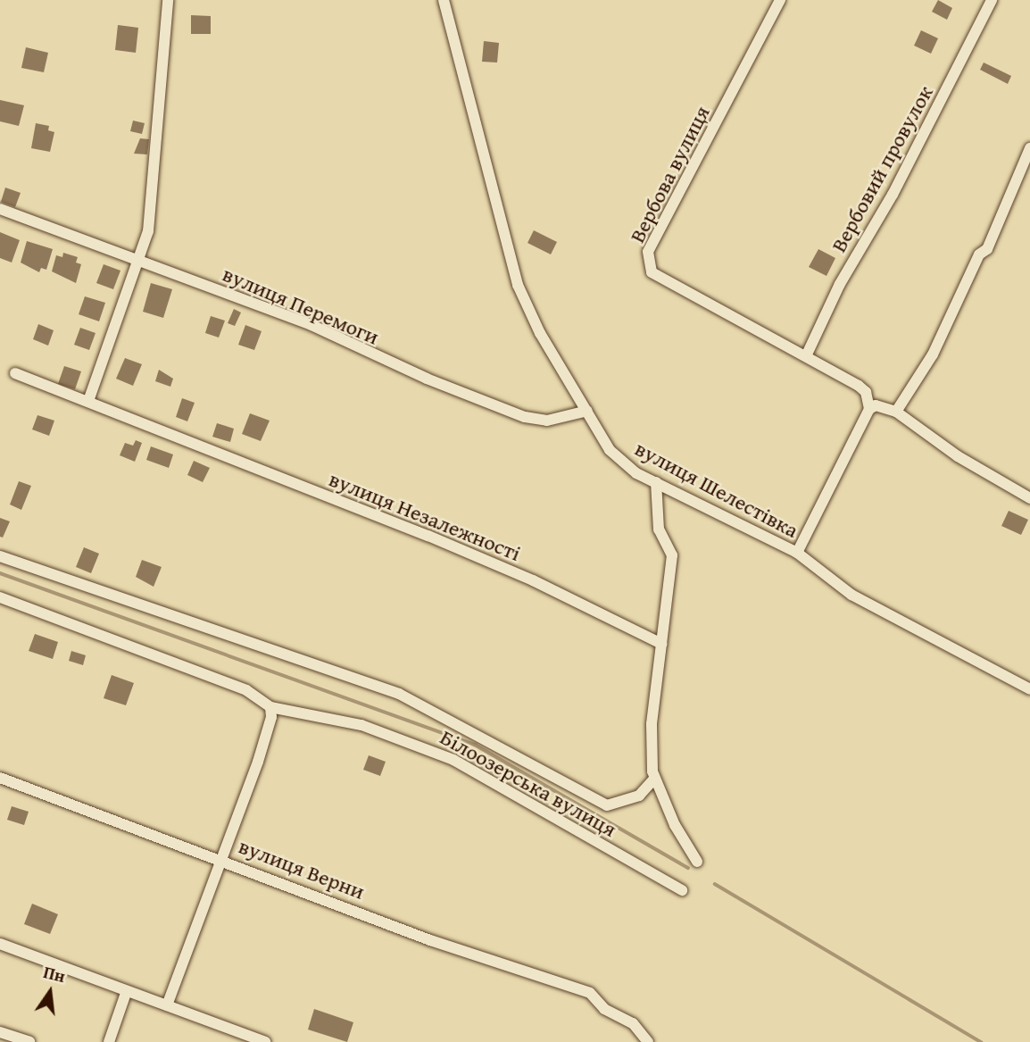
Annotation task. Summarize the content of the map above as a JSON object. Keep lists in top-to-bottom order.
{
  "streets": {
    "street": [
      "Вербовий провулок",
      "Вербова вулиця",
      "вулиця Перемоги",
      "вулиця Шелестівка",
      "вулиця Незалежності",
      "Білоозерська вулиця",
      "вулиця Верни"
    ]
  },
  "crossings": [
    ["Вербовий провулок", "Вербова вулиця"],
    ["вулиця Перемоги", "вулиця Шелестівка"]
  ],
  "north": "top"
}
